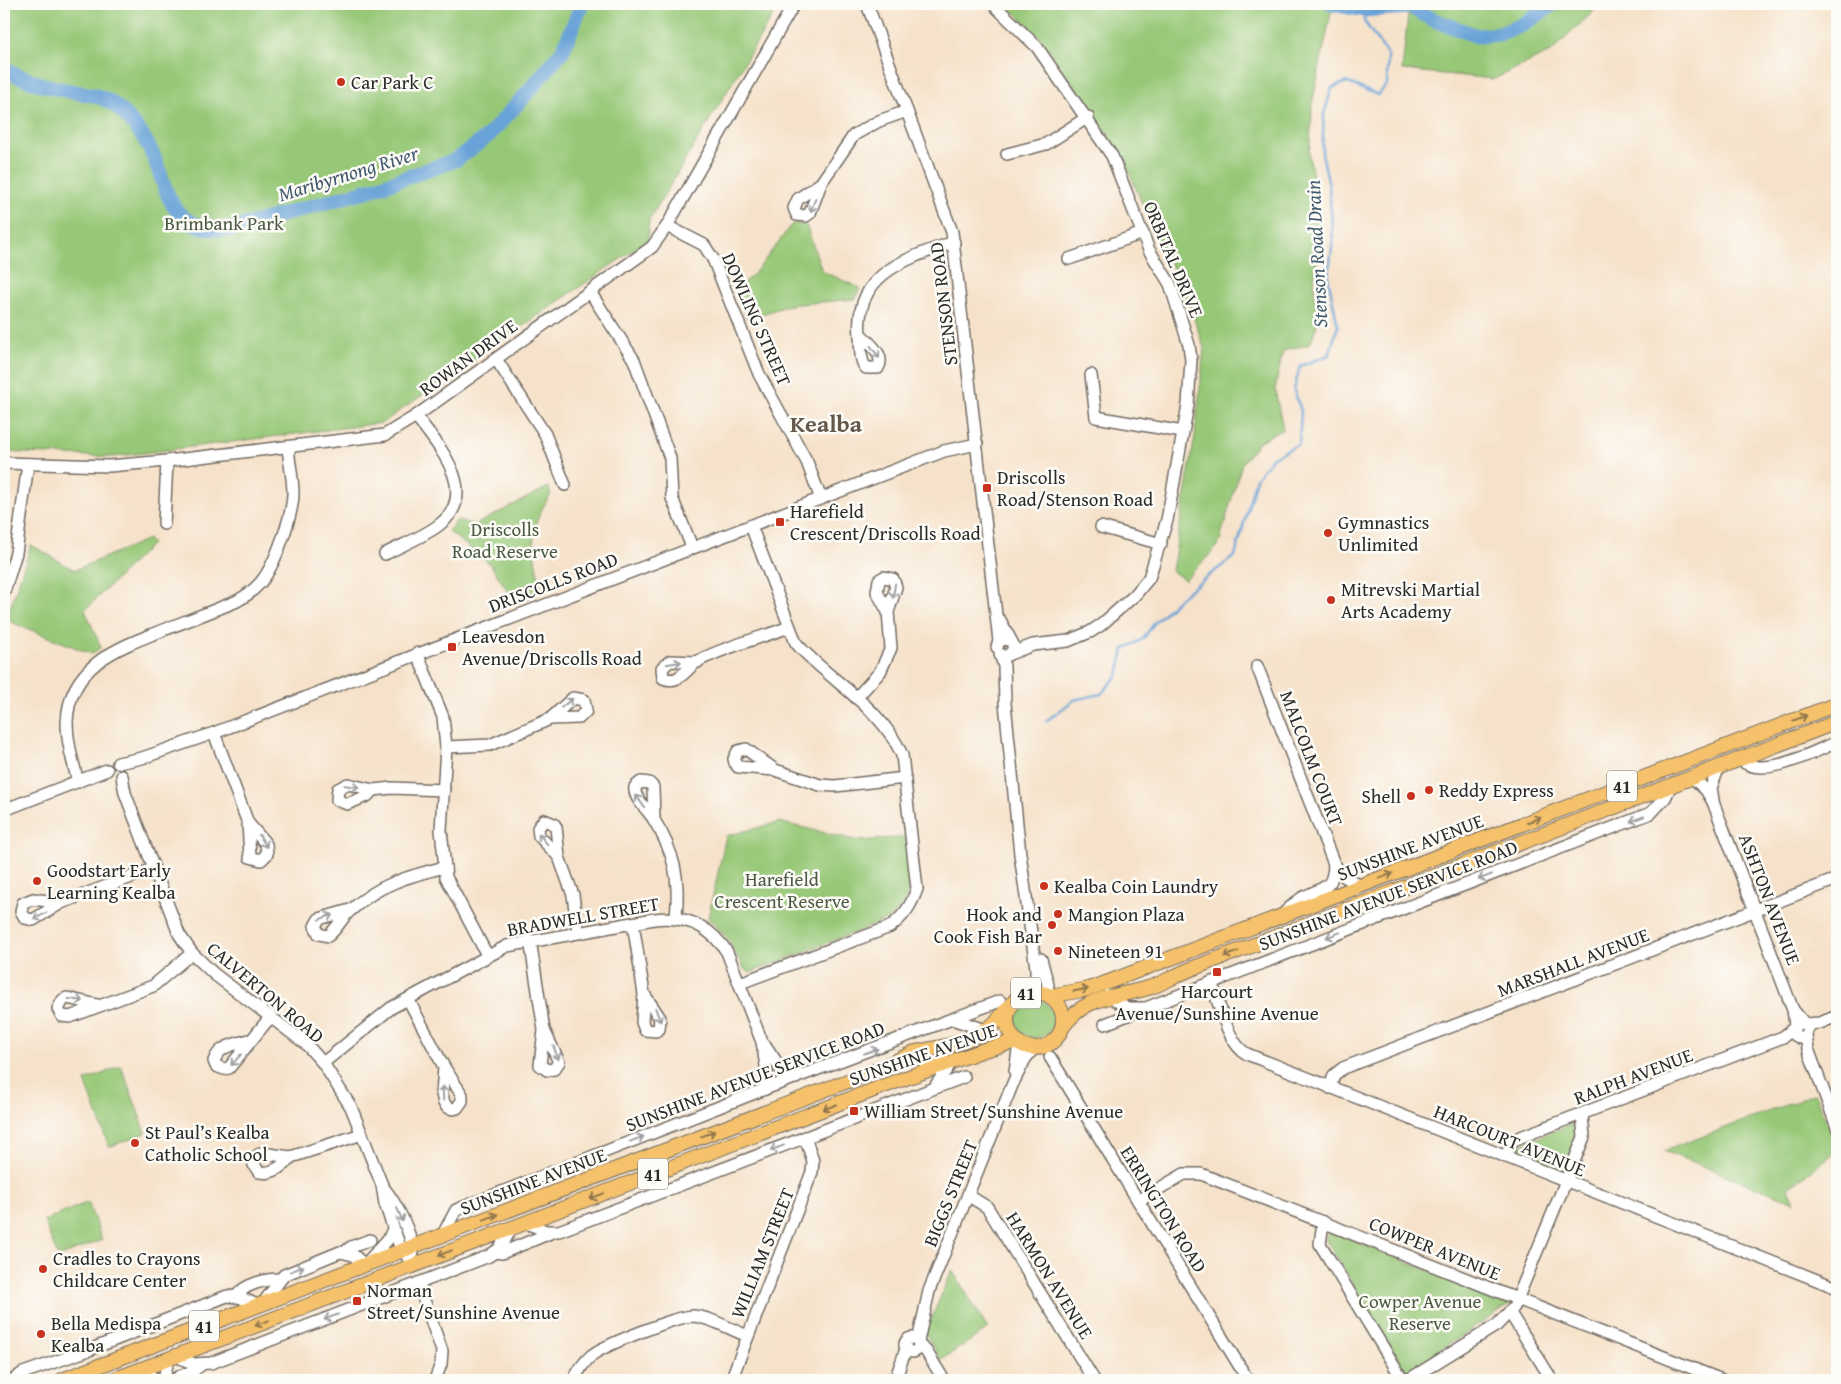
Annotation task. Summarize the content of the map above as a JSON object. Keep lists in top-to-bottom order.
{
  "streets": {
    "main road": ["41", "SUNSHINE AVENUE"],
    "street": [
      "ORBITAL DRIVE",
      "STENSON ROAD",
      "DOWLING STREET",
      "ROWAN DRIVE",
      "DRISCOLLS ROAD",
      "MALCOLM COURT",
      "SUNSHINE AVENUE SERVICE ROAD",
      "ASHTON AVENUE",
      "BRADWELL STREET",
      "MARSHALL AVENUE",
      "CALVERTON ROAD",
      "RALPH AVENUE",
      "HARCOURT AVENUE",
      "BIGGS STREET",
      "ERRINGTON ROAD",
      "COWPER AVENUE",
      "WILLIAM STREET",
      "HARMON AVENUE"
    ]
  },
  "crossings": [
    ["ORBITAL DRIVE", "STENSON ROAD"],
    ["STENSON ROAD", "DRISCOLLS ROAD"],
    ["STENSON ROAD", "41"],
    ["STENSON ROAD", "SUNSHINE AVENUE"],
    ["STENSON ROAD", "SUNSHINE AVENUE SERVICE ROAD"],
    ["STENSON ROAD", "BIGGS STREET"],
    ["DOWLING STREET", "ROWAN DRIVE"],
    ["DOWLING STREET", "DRISCOLLS ROAD"],
    ["DRISCOLLS ROAD", "CALVERTON ROAD"],
    ["MALCOLM COURT", "SUNSHINE AVENUE"],
    ["41", "SUNSHINE AVENUE"],
    ["41", "SUNSHINE AVENUE SERVICE ROAD"],
    ["41", "BIGGS STREET"],
    ["SUNSHINE AVENUE", "SUNSHINE AVENUE SERVICE ROAD"],
    ["SUNSHINE AVENUE", "ASHTON AVENUE"],
    ["SUNSHINE AVENUE", "CALVERTON ROAD"],
    ["SUNSHINE AVENUE", "BIGGS STREET"],
    ["SUNSHINE AVENUE SERVICE ROAD", "BRADWELL STREET"],
    ["SUNSHINE AVENUE SERVICE ROAD", "HARCOURT AVENUE"],
    ["SUNSHINE AVENUE SERVICE ROAD", "BIGGS STREET"],
    ["ASHTON AVENUE", "MARSHALL AVENUE"],
    ["ASHTON AVENUE", "RALPH AVENUE"],
    ["BRADWELL STREET", "CALVERTON ROAD"],
    ["MARSHALL AVENUE", "HARCOURT AVENUE"],
    ["RALPH AVENUE", "HARCOURT AVENUE"],
    ["BIGGS STREET", "HARMON AVENUE"],
    ["ERRINGTON ROAD", "COWPER AVENUE"]
  ],
  "districts": ["Kealba"],
  "water": ["Maribyrnong River", "Stenson Road Drain"],
  "parks": [
    "Brimbank Park",
    "Driscolls Road Reserve",
    "Harefield Crescent Reserve",
    "Cowper Avenue Reserve"
  ],
  "places": {
    "other": [
      "Car Park C",
      "Gymnastics Unlimited",
      "Mitrevski Martial Arts Academy",
      "Reddy Express",
      "Shell",
      "Goodstart Early Learning Kealba",
      "Kealba Coin Laundry",
      "Mangion Plaza",
      "Hook and Cook Fish Bar",
      "Nineteen 91",
      "St Paul’s Kealba Catholic School",
      "Cradles to Crayons Childcare Center",
      "Bella Medispa Kealba"
    ],
    "transit": [
      "Driscolls Road/Stenson Road",
      "Harefield Crescent/Driscolls Road",
      "Leavesdon Avenue/Driscolls Road",
      "Harcourt Avenue/Sunshine Avenue",
      "William Street/Sunshine Avenue",
      "Norman Street/Sunshine Avenue"
    ]
  }
}
